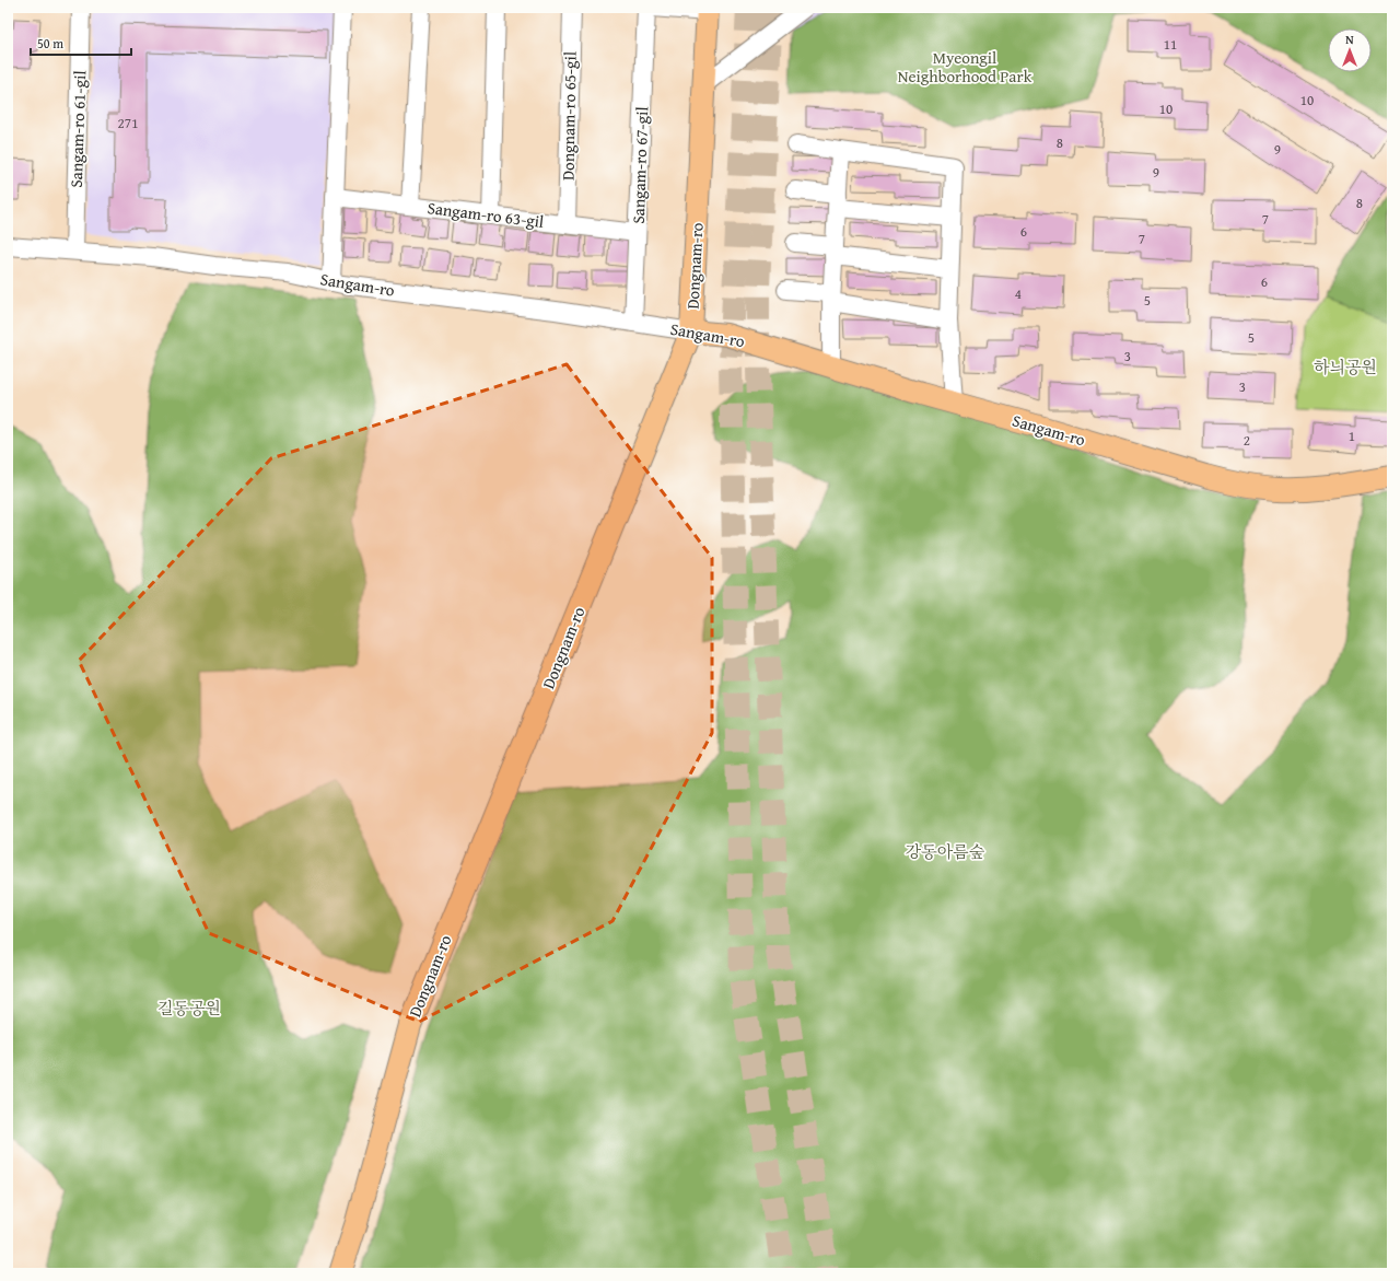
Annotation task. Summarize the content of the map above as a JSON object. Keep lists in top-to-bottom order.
{
  "streets": {
    "main road": ["Dongnam-ro", "Sangam-ro"],
    "street": [
      "Dongnam-ro 65-gil",
      "Sangam-ro 61-gil",
      "Sangam-ro 67-gil",
      "Sangam-ro 63-gil"
    ]
  },
  "crossings": [
    ["Dongnam-ro 65-gil", "Sangam-ro 63-gil"],
    ["Sangam-ro 61-gil", "Sangam-ro"],
    ["Sangam-ro 67-gil", "Sangam-ro 63-gil"],
    ["Sangam-ro 67-gil", "Sangam-ro"],
    ["Dongnam-ro", "Sangam-ro"]
  ],
  "parks": [
    "Myeongil Neighborhood Park",
    "하늬공원",
    "강동아름숲",
    "길동공원"
  ],
  "house_numbers": [
    "11",
    "10",
    "10",
    "271",
    "8",
    "9",
    "9",
    "8",
    "7",
    "6",
    "7",
    "6",
    "4",
    "5",
    "5",
    "3",
    "3",
    "1",
    "2"
  ],
  "scale_bar": "50 m",
  "north": "top"
}
